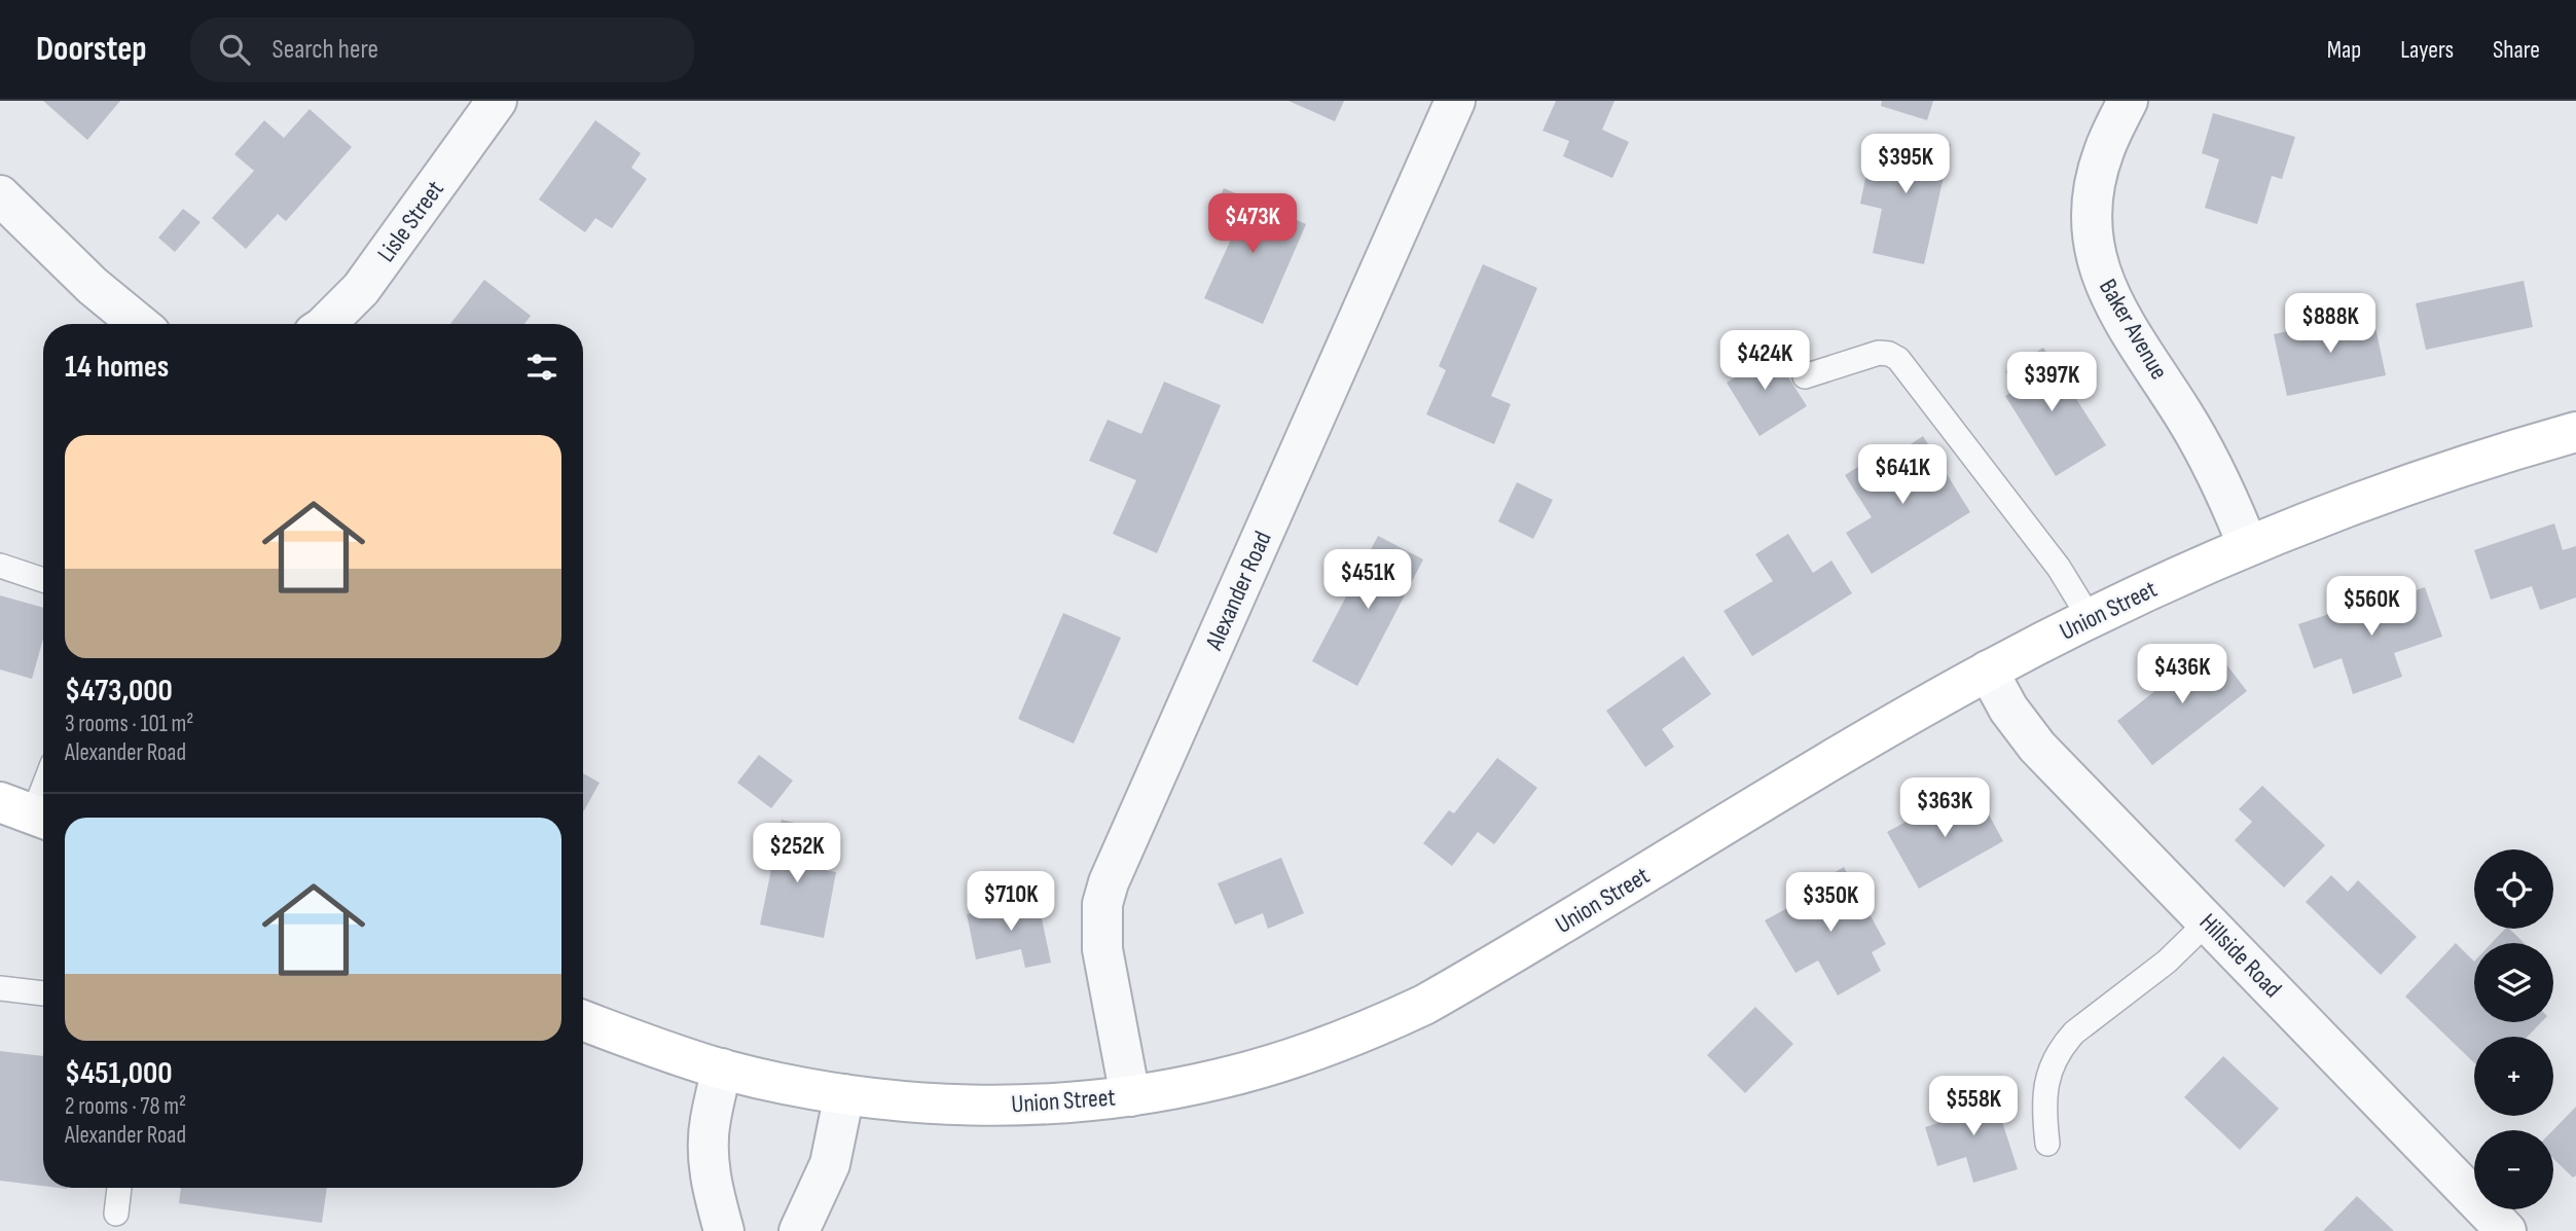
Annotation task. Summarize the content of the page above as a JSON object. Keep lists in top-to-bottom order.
{
  "streets": {
    "main road": ["Union Street"],
    "street": [
      "Lisle Street",
      "Baker Avenue",
      "Alexander Road",
      "Hillside Road"
    ]
  },
  "crossings": [
    ["Baker Avenue", "Union Street"],
    ["Alexander Road", "Union Street"],
    ["Union Street", "Hillside Road"]
  ],
  "page": {
    "header": "Doorstep",
    "search": "Search here",
    "nav": ["Map", "Layers", "Share"],
    "price": [
      "$395K",
      "$473K",
      "$888K",
      "$424K",
      "$397K",
      "$641K",
      "$451K",
      "$560K",
      "$436K",
      "$363K",
      "$252K",
      "$710K",
      "$350K",
      "$558K"
    ],
    "heading": "14 homes",
    "list": [
      {
        "name": "$473,000",
        "note": "3 rooms · 101 m² · Alexander Road"
      },
      {
        "name": "$451,000",
        "note": "2 rooms · 78 m² · Alexander Road"
      }
    ],
    "map_buttons": ["+", "−"]
  }
}
